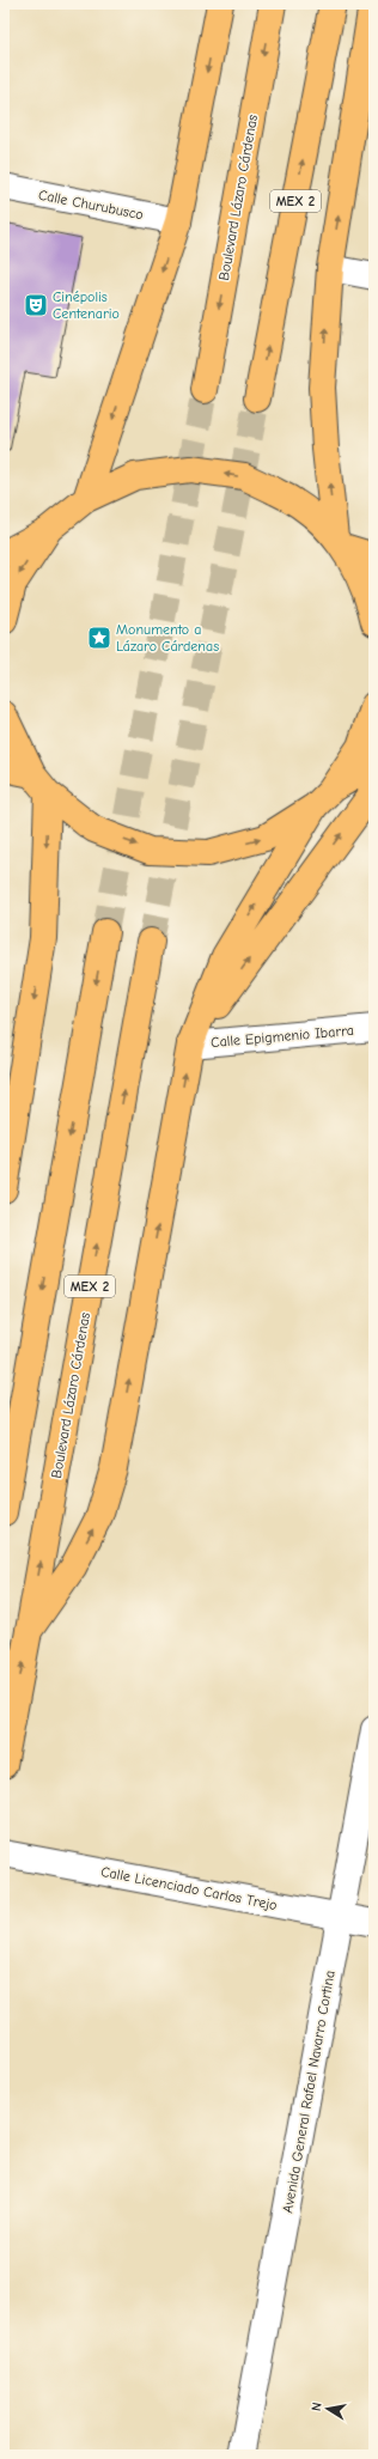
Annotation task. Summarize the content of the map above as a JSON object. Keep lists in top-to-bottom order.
{
  "streets": {
    "main road": ["Boulevard Lázaro Cárdenas", "MEX 2"],
    "street": [
      "Calle Churubusco",
      "Calle Epigmenio Ibarra",
      "Calle Licenciado Carlos Trejo",
      "Avenida General Rafael Navarro Cortina"
    ]
  },
  "crossings": [
    ["Calle Licenciado Carlos Trejo", "Avenida General Rafael Navarro Cortina"]
  ],
  "places": {
    "theatre": ["Cinépolis Centenario"],
    "place": ["Monumento a Lázaro Cárdenas"]
  },
  "north": "left"
}
